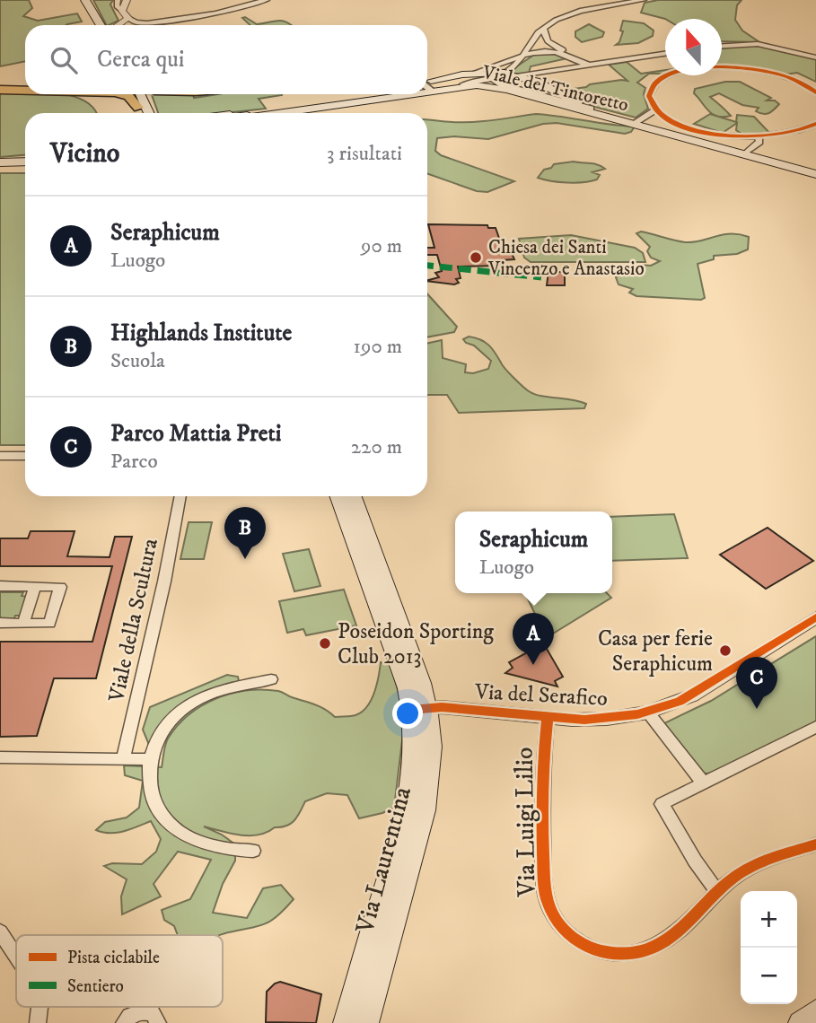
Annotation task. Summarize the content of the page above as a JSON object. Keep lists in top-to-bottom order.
{
  "streets": {
    "main road": ["Viale del Tintoretto", "Via Laurentina"],
    "street": ["Viale della Scultura", "Via del Serafico", "Via Luigi Lilio"]
  },
  "crossings": [
    ["Via del Serafico", "Via Luigi Lilio"],
    ["Via del Serafico", "Via Laurentina"]
  ],
  "places": ["Chiesa dei Santi Vincenzo e Anastasio", "Poseidon Sporting Club 2013", "Casa per ferie Seraphicum"],
  "legend": ["Pista ciclabile", "Sentiero"],
  "north": "top",
  "page": {
    "search": "Cerca qui",
    "heading": ["Vicino", "3 risultati"],
    "list": [
      {
        "mark": "A",
        "name": "Seraphicum",
        "note": "Luogo",
        "value": "90 m"
      },
      {
        "mark": "B",
        "name": "Highlands Institute",
        "note": "Scuola",
        "value": "190 m"
      },
      {
        "mark": "C",
        "name": "Parco Mattia Preti",
        "note": "Parco",
        "value": "220 m"
      }
    ],
    "pins": ["B", "A", "C"],
    "popup": ["Seraphicum", "Luogo"],
    "map_buttons": ["+", "−"]
  }
}
